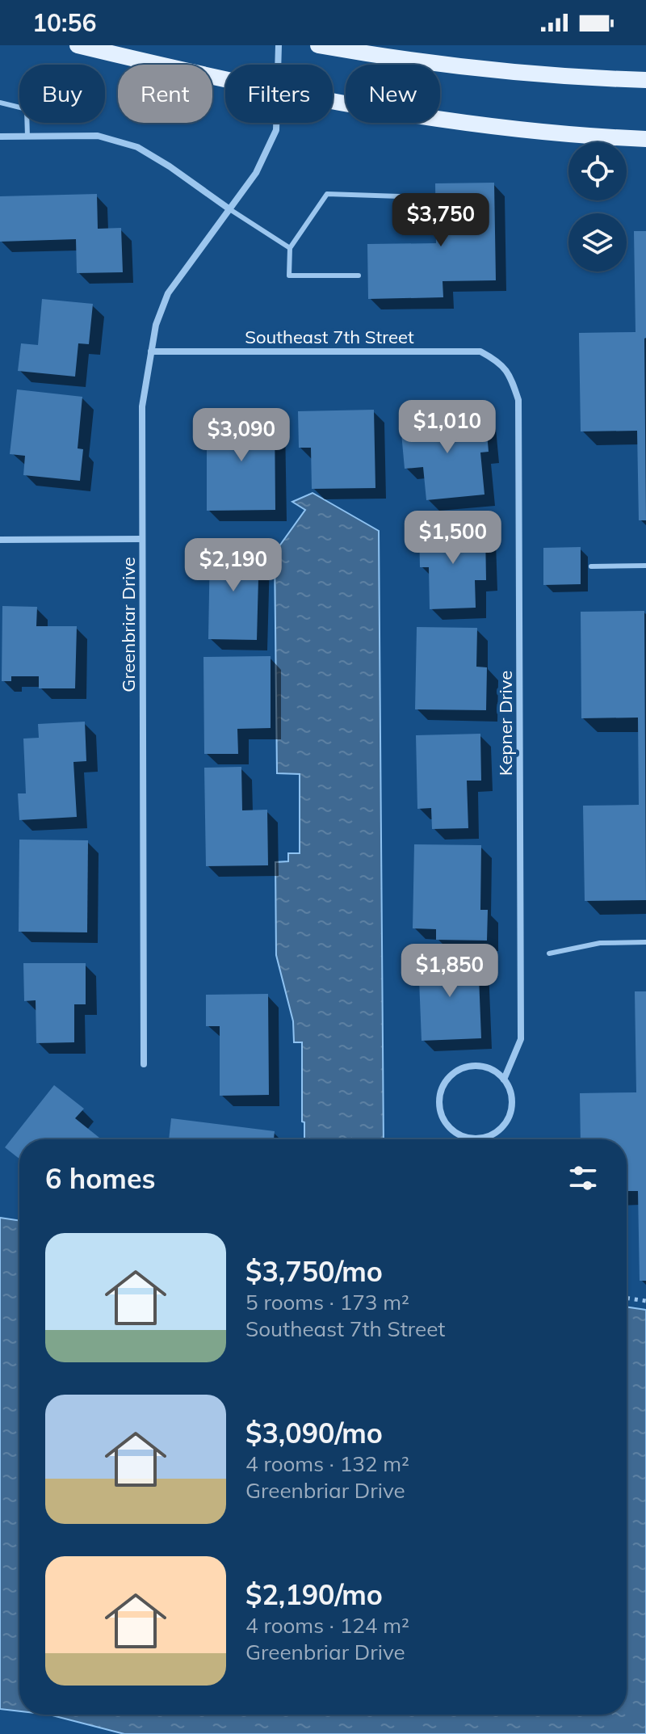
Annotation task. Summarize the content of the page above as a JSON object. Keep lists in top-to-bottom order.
{
  "streets": {
    "street": ["Southeast 7th Street", "Greenbriar Drive", "Kepner Drive"]
  },
  "crossings": [
    ["Southeast 7th Street", "Greenbriar Drive"],
    ["Southeast 7th Street", "Kepner Drive"]
  ],
  "page": {
    "status": "10:56",
    "chip": [
      "Buy",
      "Rent",
      "Filters",
      "New"
    ],
    "price": [
      "$3,750",
      "$1,010",
      "$3,090",
      "$1,500",
      "$2,190",
      "$1,850"
    ],
    "heading": "6 homes",
    "list": [
      {
        "name": "$3,750/mo",
        "note": "5 rooms · 173 m² · Southeast 7th Street"
      },
      {
        "name": "$3,090/mo",
        "note": "4 rooms · 132 m² · Greenbriar Drive"
      },
      {
        "name": "$2,190/mo",
        "note": "4 rooms · 124 m² · Greenbriar Drive"
      }
    ]
  }
}
